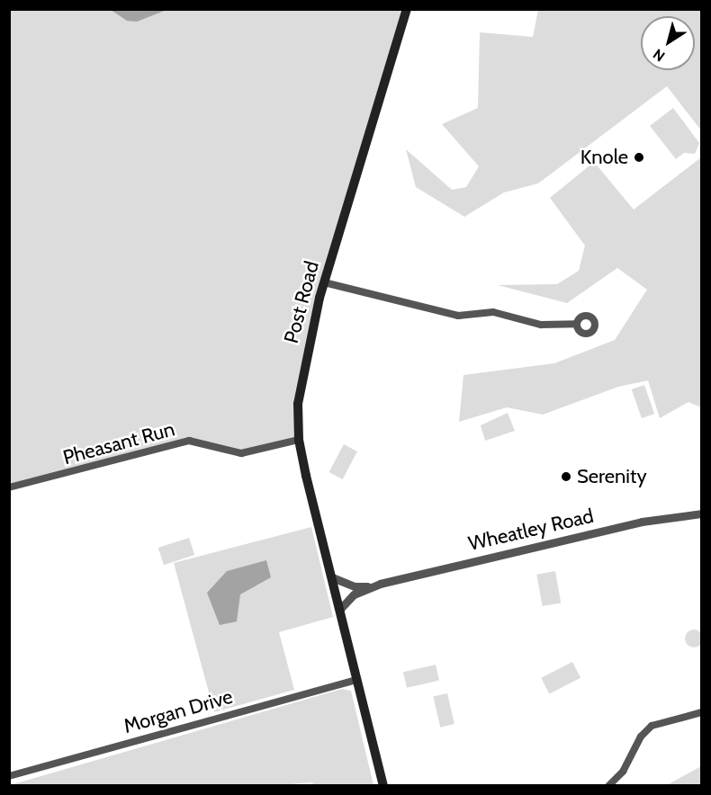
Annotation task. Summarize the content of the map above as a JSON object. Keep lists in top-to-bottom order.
{
  "streets": {
    "main road": ["Post Road"],
    "street": ["Pheasant Run", "Wheatley Road", "Morgan Drive"]
  },
  "crossings": [
    ["Post Road", "Pheasant Run"],
    ["Post Road", "Wheatley Road"]
  ],
  "places": ["Knole", "Serenity"],
  "north": "bottom left"
}
